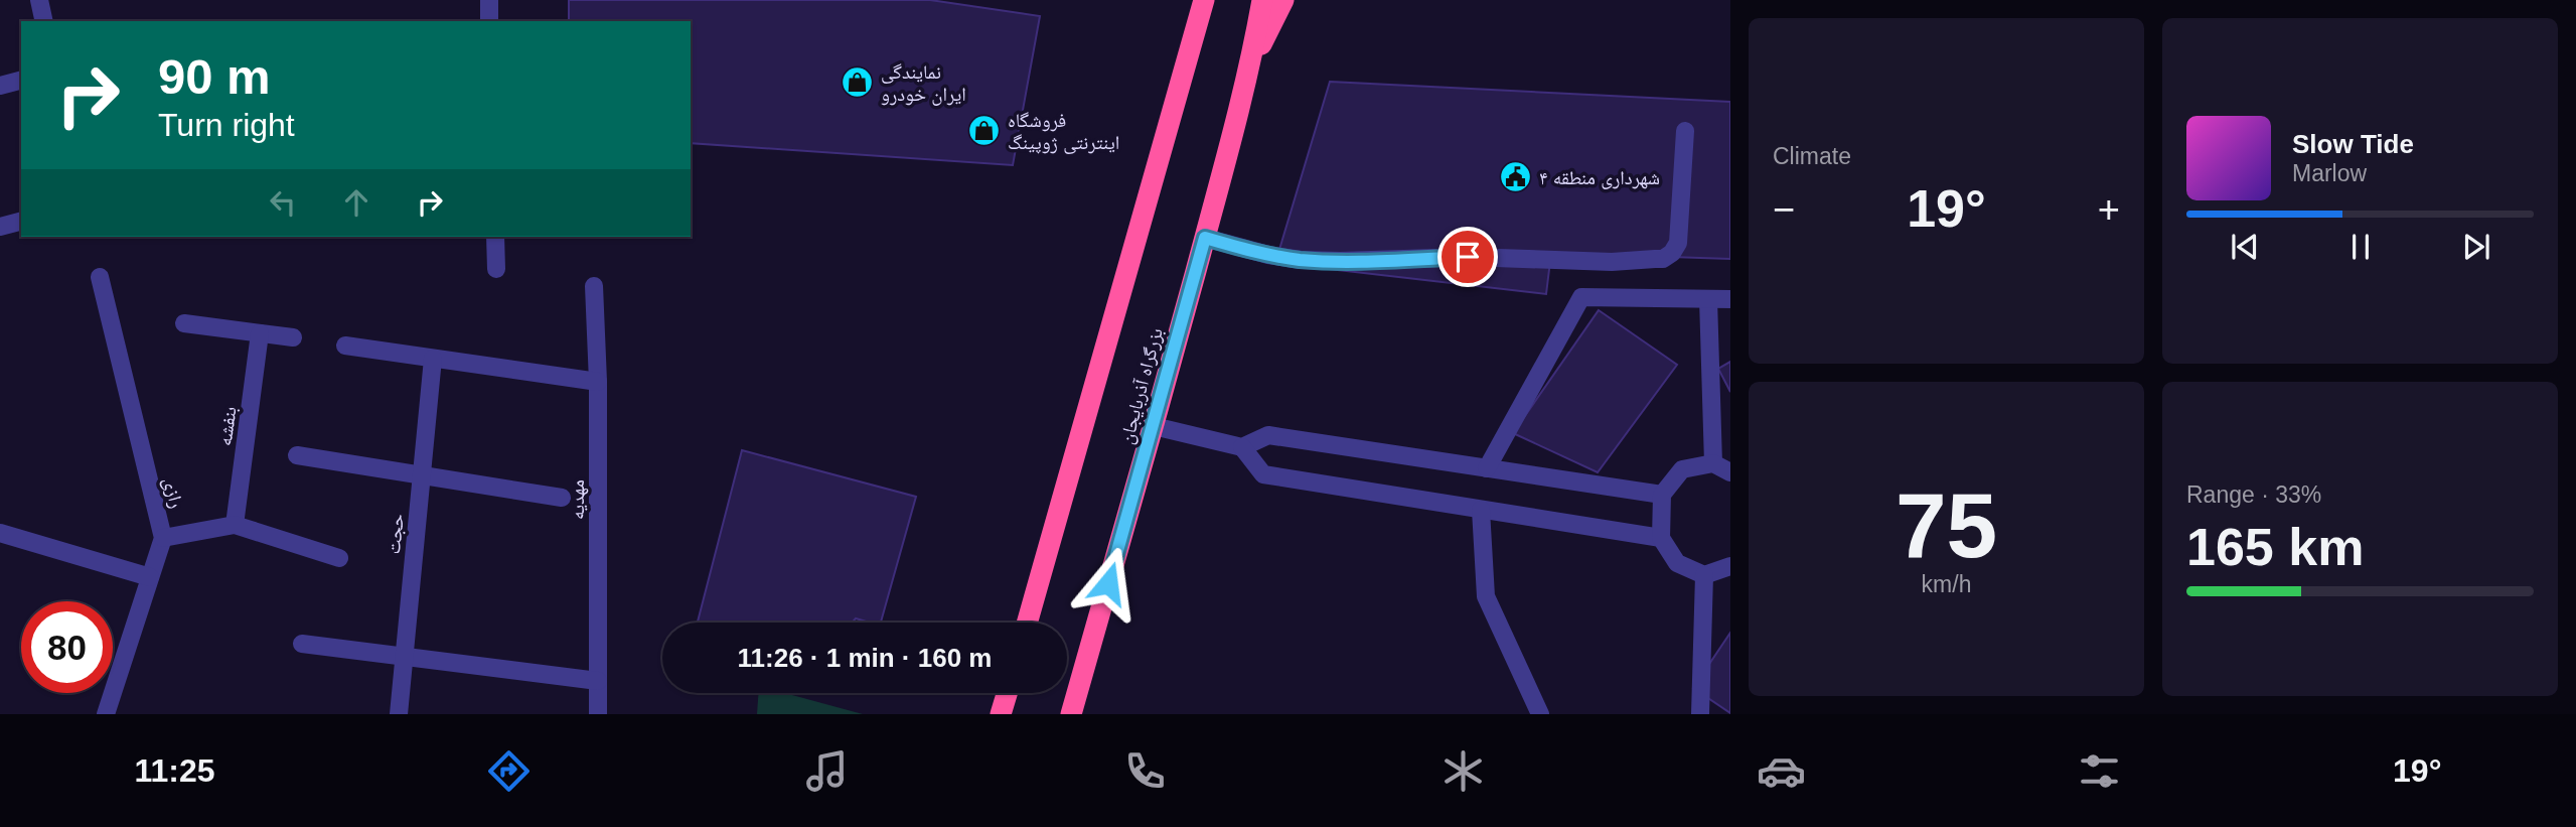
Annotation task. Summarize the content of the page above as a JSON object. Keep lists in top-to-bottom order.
{
  "streets": {
    "highway": ["بزرگراه آذربایجان"],
    "street": [
      "بنفشه",
      "رازی",
      "مهدیه",
      "حجت"
    ]
  },
  "places": {
    "shop": ["نمایندگی ایران خودرو", "فروشگاه اینترنتی ژوپینگ"],
    "public building": ["شهرداری منطقه ۴"]
  },
  "page": {
    "tile": [
      "Climate",
      ["75", "km/h"],
      ["Range · 33%", "165 km"]
    ],
    "turn": ["90 m", "Turn right"],
    "song": ["Slow Tide", "Marlow"],
    "heat": ["−", "19°", "+"],
    "limit": "80",
    "trip": "11:26 · 1 min · 160 m",
    "tabs": ["11:25", "19°"]
  }
}
